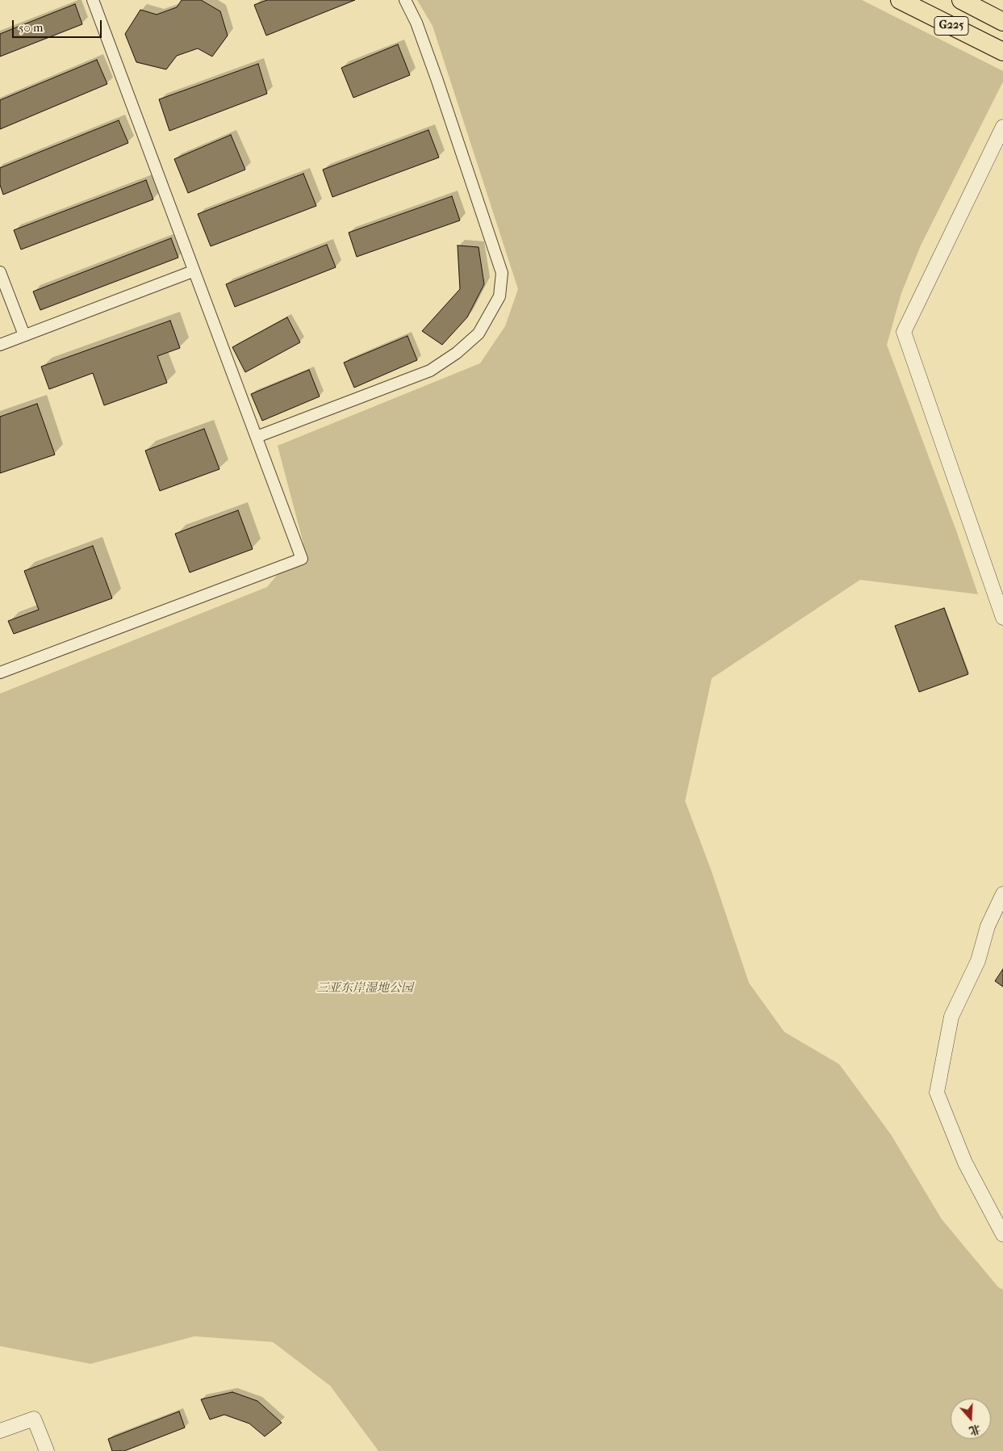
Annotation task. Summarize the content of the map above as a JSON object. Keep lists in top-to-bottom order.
{
  "streets": {
    "highway": ["G225"]
  },
  "parks": ["三亚东岸湿地公园"],
  "scale_bar": "50 m",
  "north": "bottom"
}
